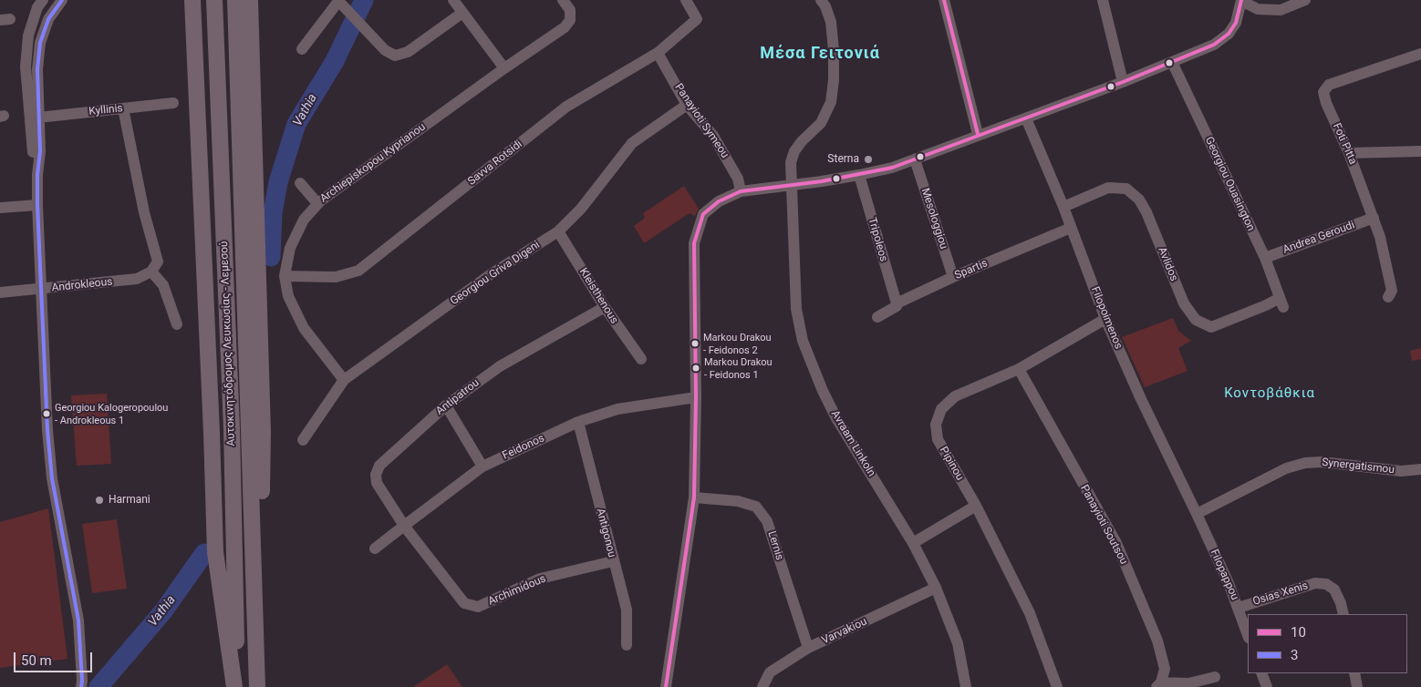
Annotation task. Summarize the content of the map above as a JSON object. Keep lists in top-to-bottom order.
{
  "streets": {
    "highway": ["Αυτοκινητόδρομος Λευκωσίας - Λεμεσού"],
    "street": [
      "Kyllinis",
      "Panayioti Symeou",
      "Foti Pitta",
      "Archiepiskopou Kyprianou",
      "Savva Rotsidi",
      "Georgiou Ouasington",
      "Mesologgiou",
      "Andrea Geroudi",
      "Tripoleos",
      "Avlidos",
      "Spartis",
      "Georgiou Griva Digeni",
      "Androkleous",
      "Kleisthenous",
      "Filopoimenos",
      "Antipatrou",
      "Avraam Linkoln",
      "Feidonos",
      "Pipinou",
      "Synergatismou",
      "Panayioti Soutsou",
      "Antigonou",
      "Lernis",
      "Filopappou",
      "Archimidous",
      "Osias Xenis",
      "Varvakiou"
    ]
  },
  "crossings": [
    ["Panayioti Symeou", "Savva Rotsidi"],
    ["Panayioti Symeou", "Georgiou Griva Digeni"],
    ["Foti Pitta", "Andrea Geroudi"],
    ["Archiepiskopou Kyprianou", "Savva Rotsidi"],
    ["Archiepiskopou Kyprianou", "Georgiou Griva Digeni"],
    ["Georgiou Ouasington", "Andrea Geroudi"],
    ["Georgiou Ouasington", "Avlidos"],
    ["Mesologgiou", "Spartis"],
    ["Tripoleos", "Spartis"],
    ["Avlidos", "Filopoimenos"],
    ["Spartis", "Filopoimenos"],
    ["Georgiou Griva Digeni", "Kleisthenous"],
    ["Kleisthenous", "Antipatrou"],
    ["Filopoimenos", "Pipinou"],
    ["Filopoimenos", "Synergatismou"],
    ["Filopoimenos", "Filopappou"],
    ["Antipatrou", "Feidonos"],
    ["Antipatrou", "Archimidous"],
    ["Avraam Linkoln", "Varvakiou"],
    ["Feidonos", "Antigonou"],
    ["Feidonos", "Archimidous"],
    ["Pipinou", "Panayioti Soutsou"],
    ["Synergatismou", "Filopappou"],
    ["Antigonou", "Archimidous"],
    ["Lernis", "Varvakiou"],
    ["Filopappou", "Osias Xenis"]
  ],
  "districts": ["Μέσα Γειτονιά", "Κοντοβάθκια"],
  "water": ["Vathia"],
  "places": [
    "Sterna",
    "Markou Drakou - Feidonos 2",
    "Markou Drakou - Feidonos 1",
    "Georgiou Kalogeropoulou - Androkleous 1",
    "Harmani"
  ],
  "lines": ["transit line 10", "transit line 3"],
  "legend": ["10", "3"],
  "scale_bar": "50 m"
}
